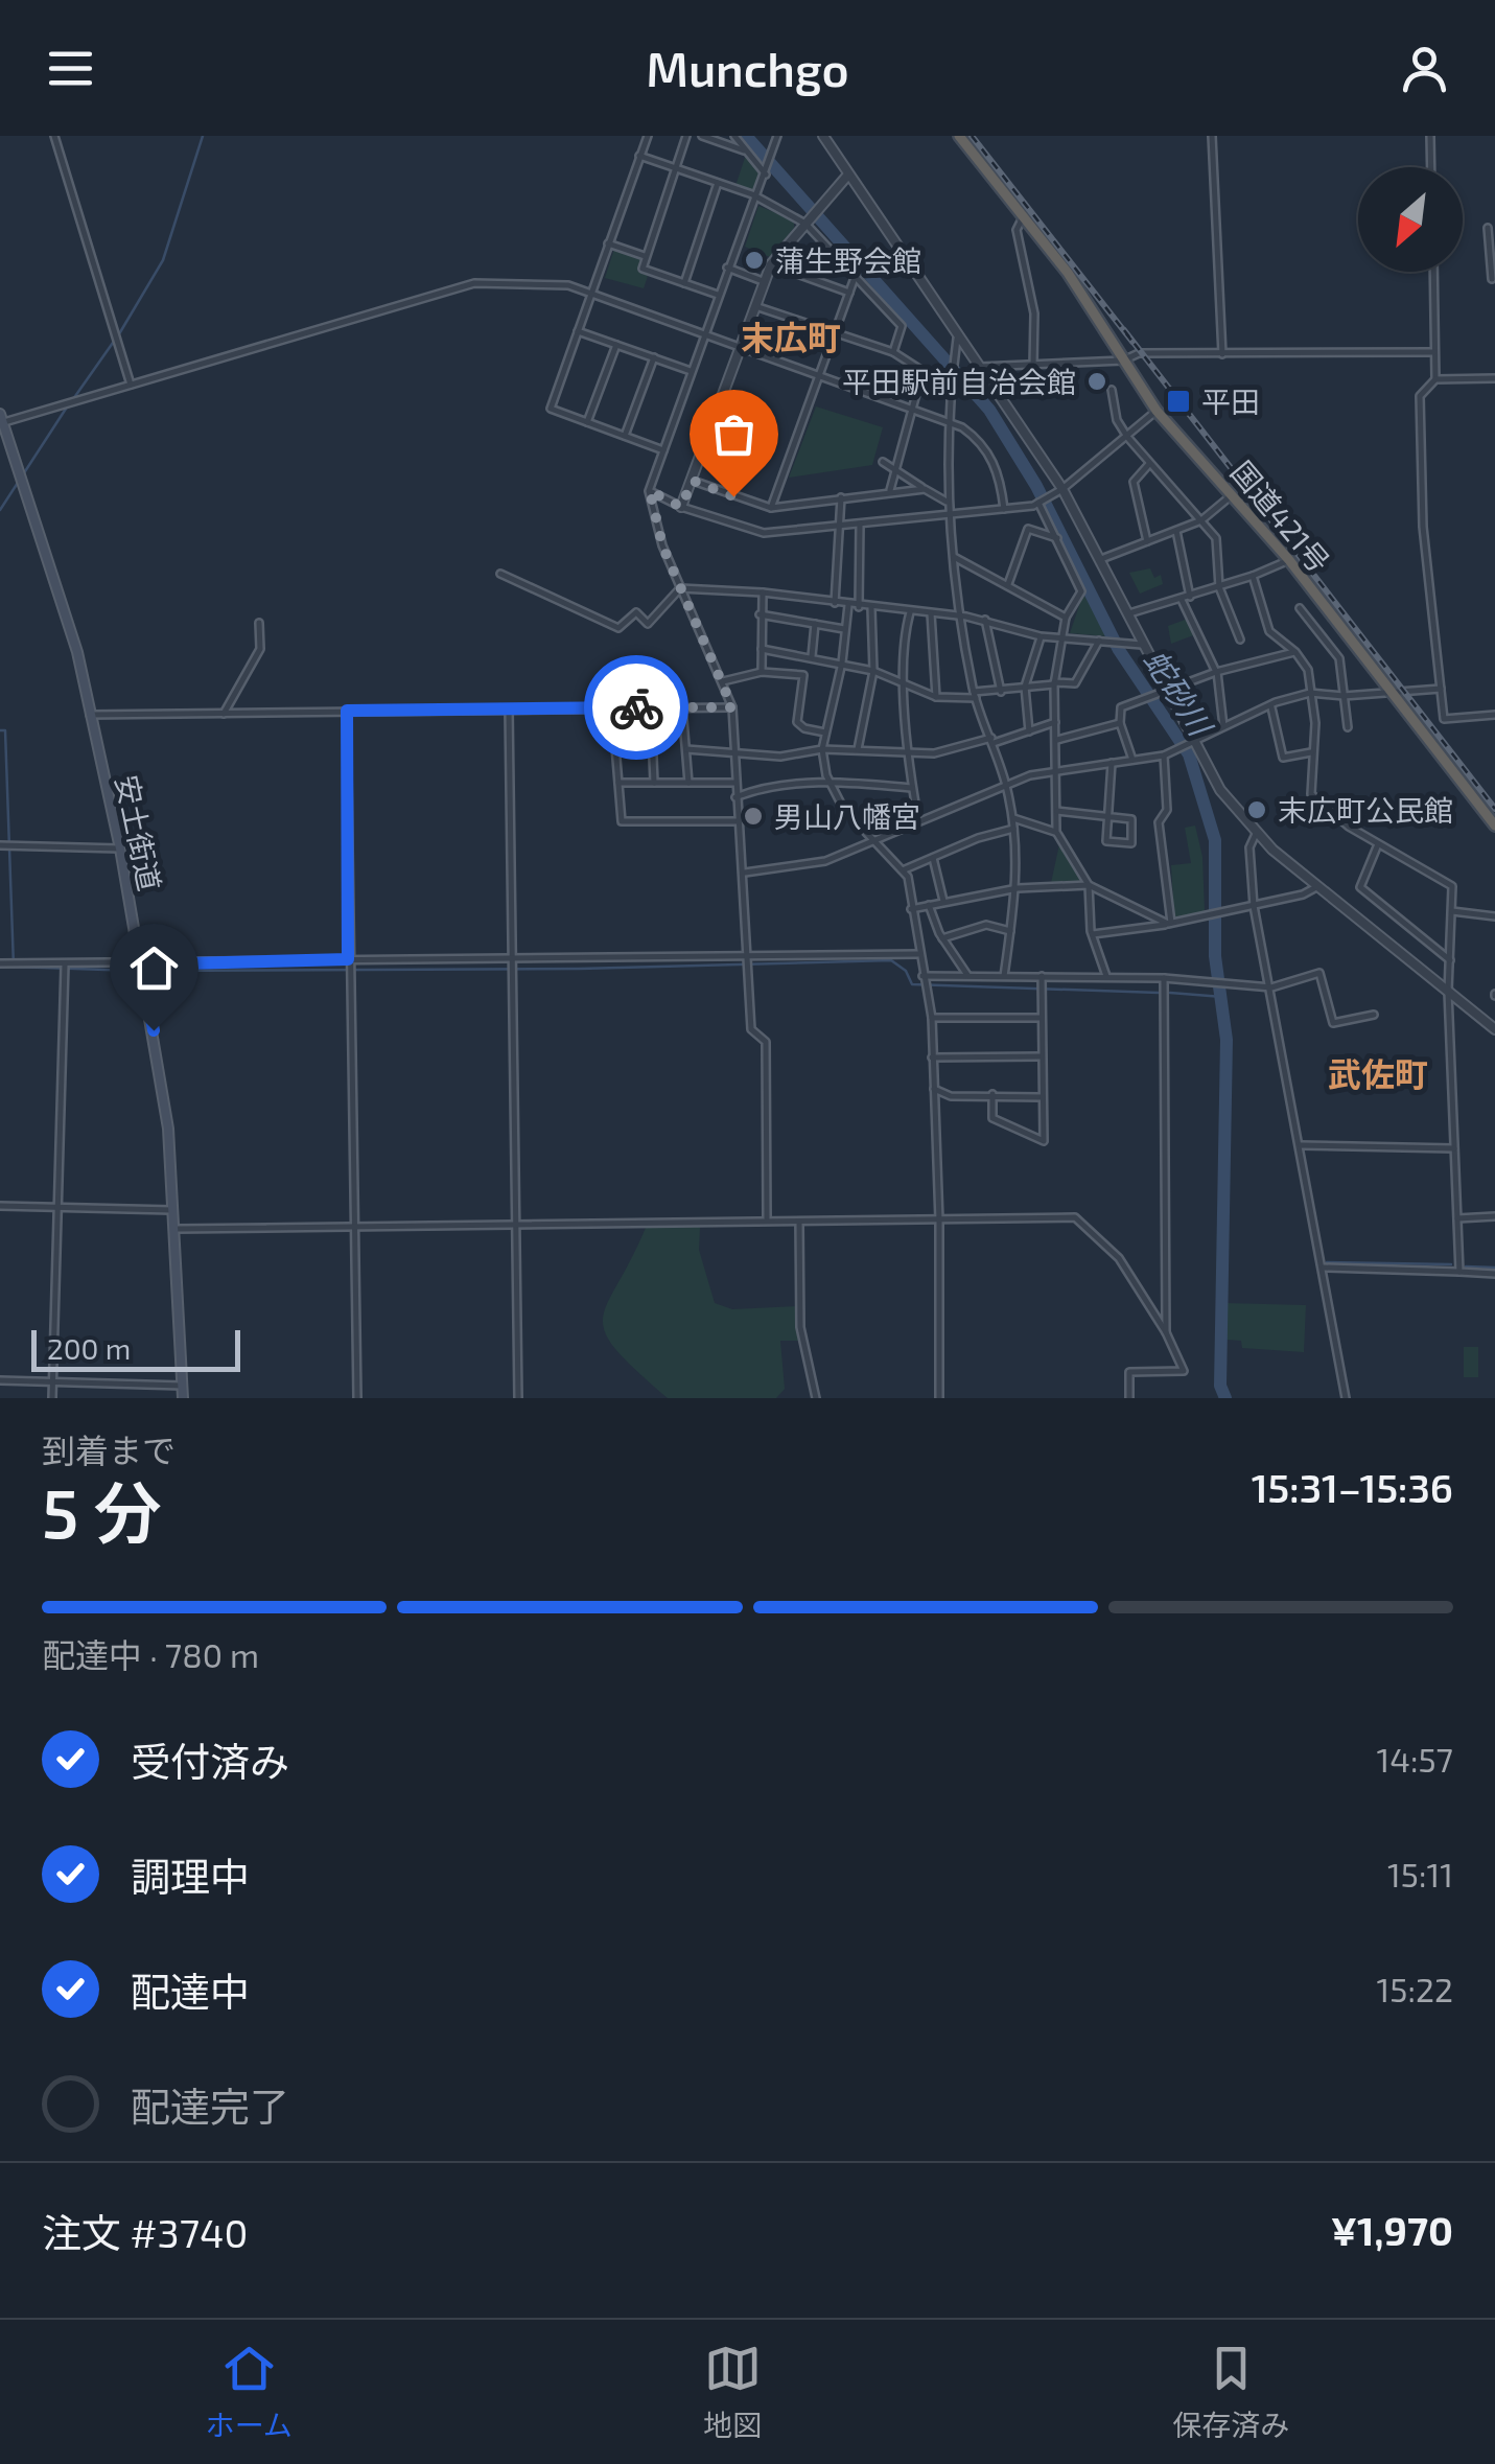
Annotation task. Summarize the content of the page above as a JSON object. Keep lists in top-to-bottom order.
{
  "streets": {
    "highway": ["国道421号"],
    "main road": ["安土街道"]
  },
  "districts": ["末広町", "武佐町"],
  "water": ["蛇砂川"],
  "places": {
    "other": [
      "蒲生野会館",
      "平田駅前自治会館",
      "末広町公民館",
      "男山八幡宮"
    ],
    "transit": ["平田"]
  },
  "scale_bar": "200 m",
  "north": "bottom left",
  "page": {
    "header": "Munchgo",
    "scale": "200 m",
    "heading": ["5 分", "到着まで", "15:31–15:36"],
    "panel": ["注文 #3740", "¥1,970"],
    "bar": "配達中 · 780 m",
    "list": [
      ["受付済み", "14:57"],
      ["調理中", "15:11"],
      ["配達中", "15:22"],
      "配達完了"
    ],
    "tabs": ["ホーム", "地図", "保存済み"]
  }
}
